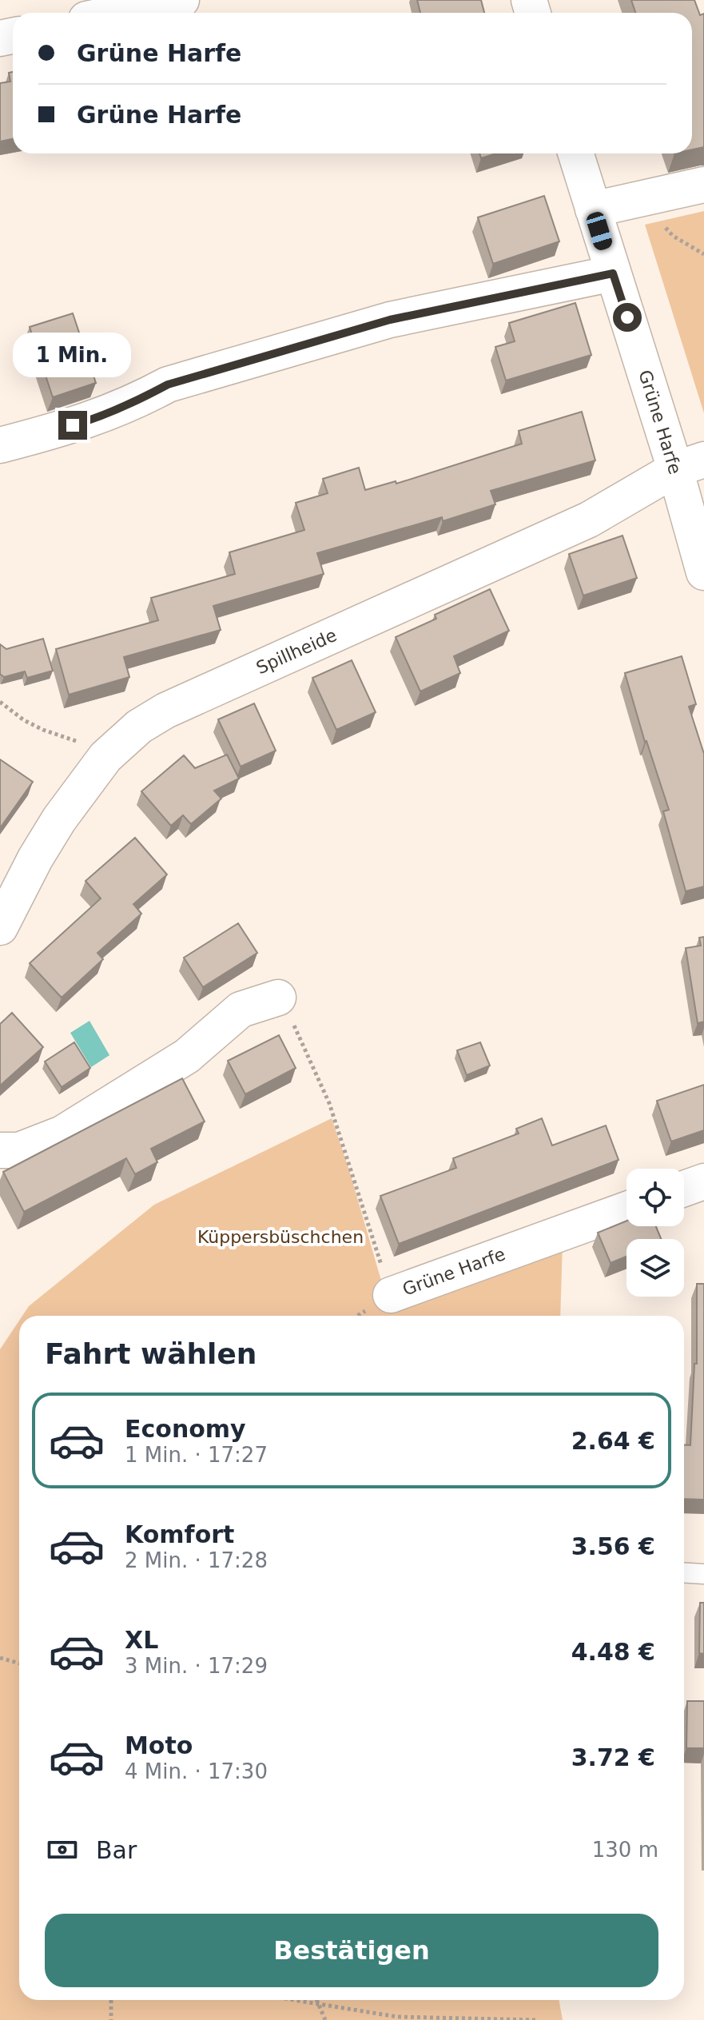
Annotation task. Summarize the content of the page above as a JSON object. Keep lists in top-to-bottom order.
{
  "streets": {
    "street": ["Grüne Harfe", "Spillheide"]
  },
  "crossings": [
    ["Grüne Harfe", "Spillheide"]
  ],
  "parks": ["Küppersbüschchen"],
  "page": {
    "banner": ["Grüne Harfe", "Grüne Harfe"],
    "bubble": "1 Min.",
    "heading": "Fahrt wählen",
    "list": [
      {
        "name": "Economy",
        "note": "1 Min. · 17:27",
        "value": "2.64 €"
      },
      {
        "name": "Komfort",
        "note": "2 Min. · 17:28",
        "value": "3.56 €"
      },
      {
        "name": "XL",
        "note": "3 Min. · 17:29",
        "value": "4.48 €"
      },
      {
        "name": "Moto",
        "note": "4 Min. · 17:30",
        "value": "3.72 €"
      }
    ],
    "pay": ["Bar", "130 m"],
    "buttons": "Bestätigen"
  }
}
